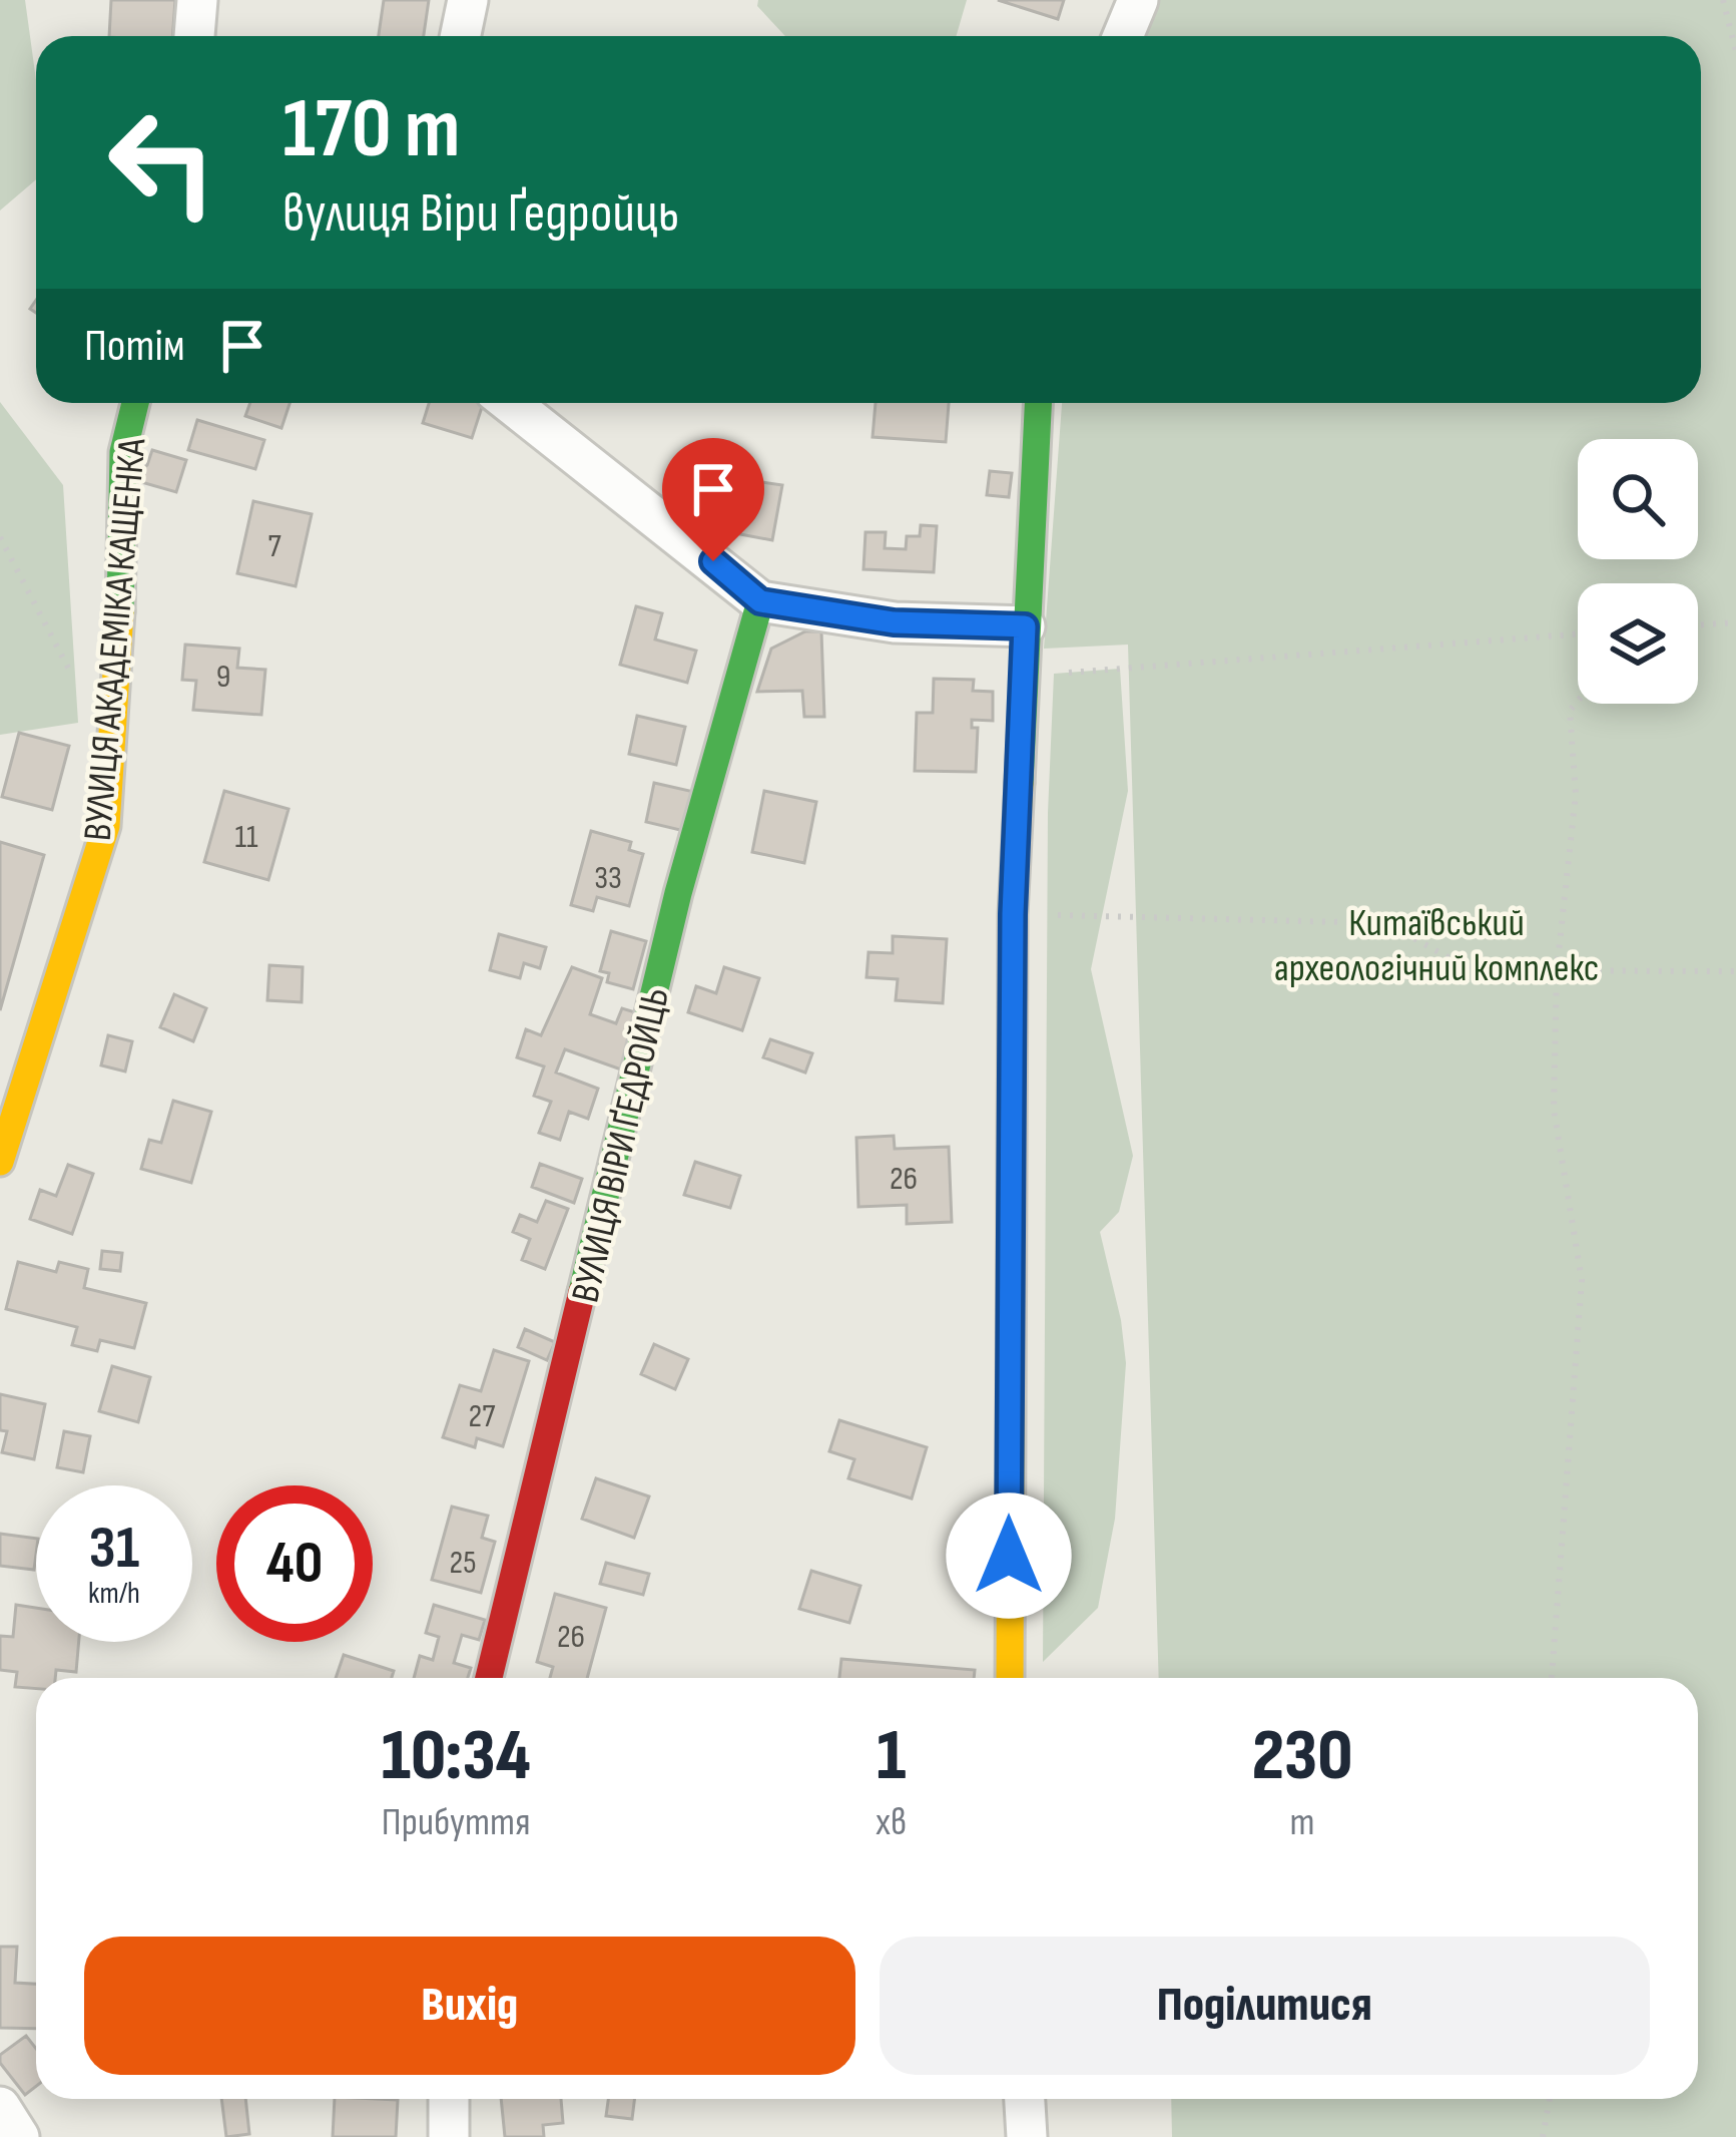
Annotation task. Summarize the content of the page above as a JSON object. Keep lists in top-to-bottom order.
{
  "streets": {
    "street": ["ВУЛИЦЯ АКАДЕМІКА КАЩЕНКА", "ВУЛИЦЯ ВІРИ ҐЕДРОЙЦЬ"]
  },
  "parks": ["Китаївський археологічний комплекс"],
  "house_numbers": [
    "7",
    "9",
    "11",
    "33",
    "26",
    "27",
    "25",
    "26"
  ],
  "page": {
    "turn": ["170 m", "вулиця Віри Ґедройць"],
    "then": "Потім",
    "speed": "31 km/h",
    "limit": "40",
    "eta": [
      "10:34",
      "Прибуття",
      "1",
      "хв",
      "230",
      "m"
    ],
    "buttons": ["Вихід", "Поділитися"]
  }
}
